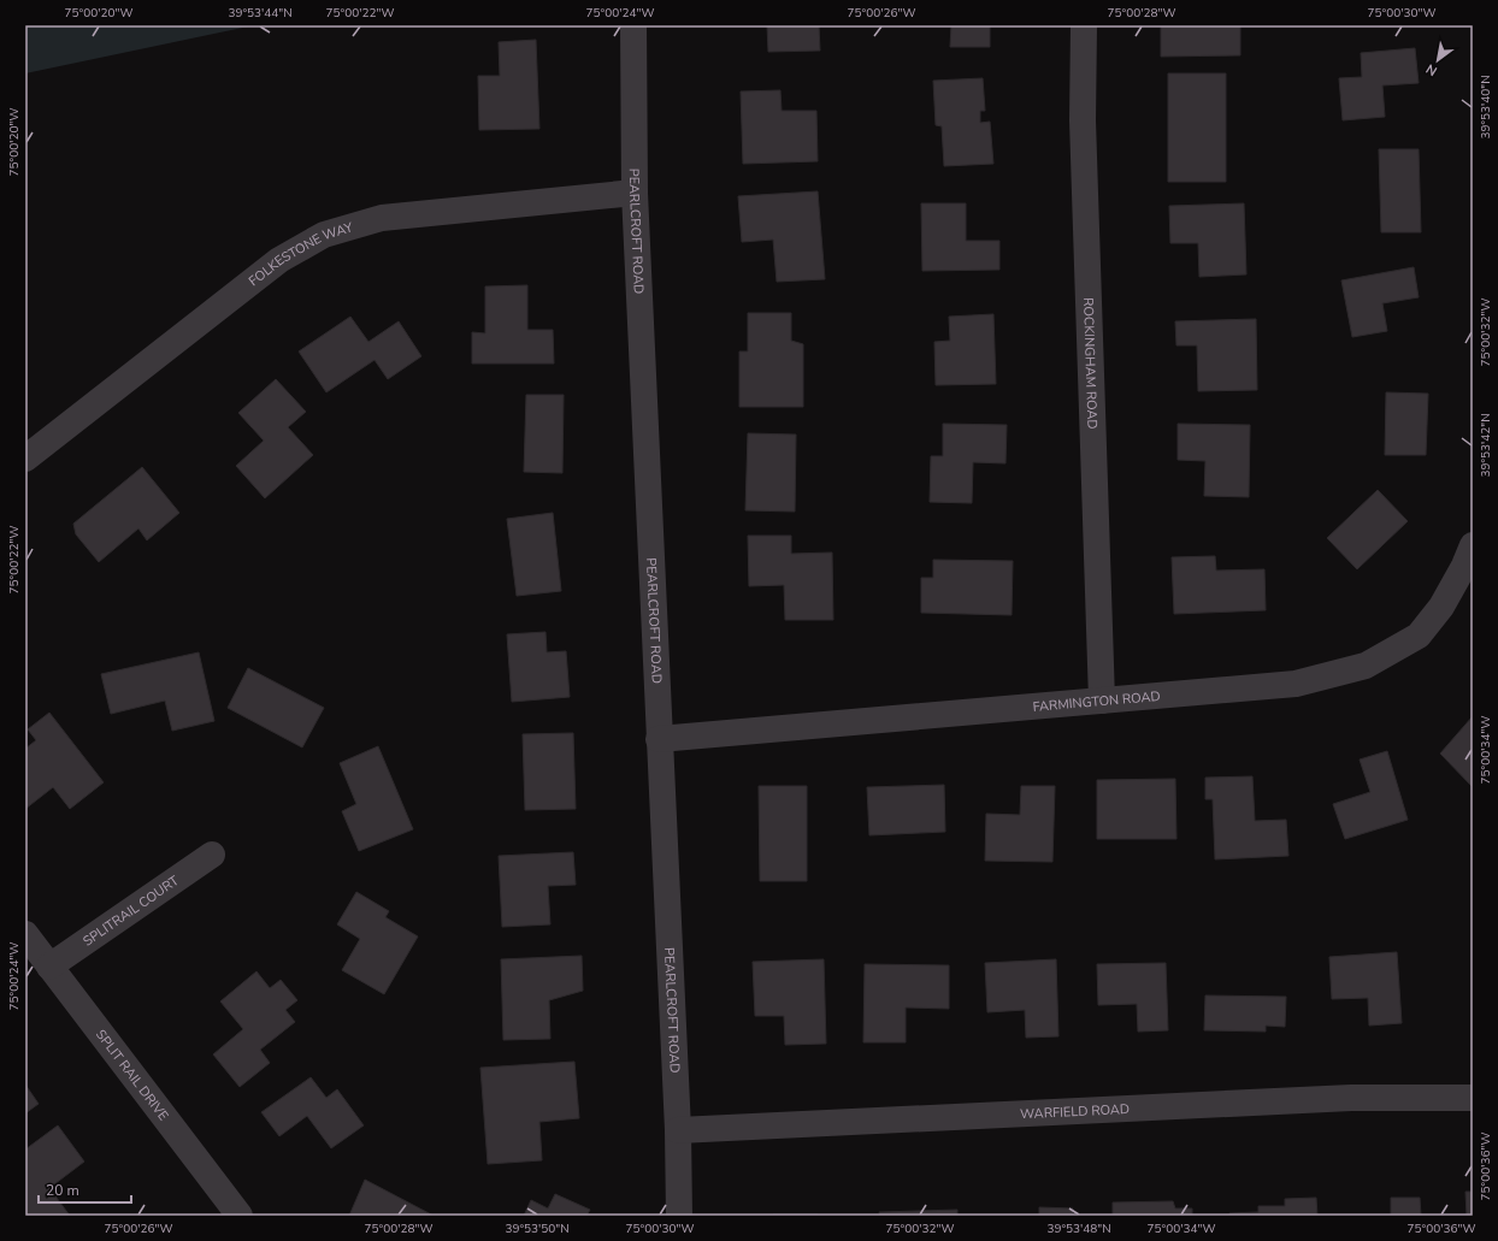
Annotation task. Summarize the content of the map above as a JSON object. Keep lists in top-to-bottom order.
{
  "streets": {
    "street": [
      "PEARLCROFT ROAD",
      "FOLKESTONE WAY",
      "ROCKINGHAM ROAD",
      "FARMINGTON ROAD",
      "SPLITRAIL COURT",
      "SPLIT RAIL DRIVE",
      "WARFIELD ROAD"
    ]
  },
  "crossings": [
    ["PEARLCROFT ROAD", "FOLKESTONE WAY"],
    ["PEARLCROFT ROAD", "FARMINGTON ROAD"],
    ["PEARLCROFT ROAD", "WARFIELD ROAD"],
    ["ROCKINGHAM ROAD", "FARMINGTON ROAD"],
    ["SPLITRAIL COURT", "SPLIT RAIL DRIVE"]
  ],
  "scale_bar": "20 m",
  "north": "bottom left",
  "coordinates": [
    "75°00'20\"W",
    "39°53'44\"N",
    "75°00'22\"W",
    "75°00'24\"W",
    "75°00'26\"W",
    "75°00'28\"W",
    "75°00'30\"W",
    "39°53'40\"N",
    "75°00'32\"W",
    "39°53'42\"N",
    "75°00'34\"W",
    "75°00'36\"W",
    "39°53'50\"N",
    "39°53'48\"N"
  ]
}
